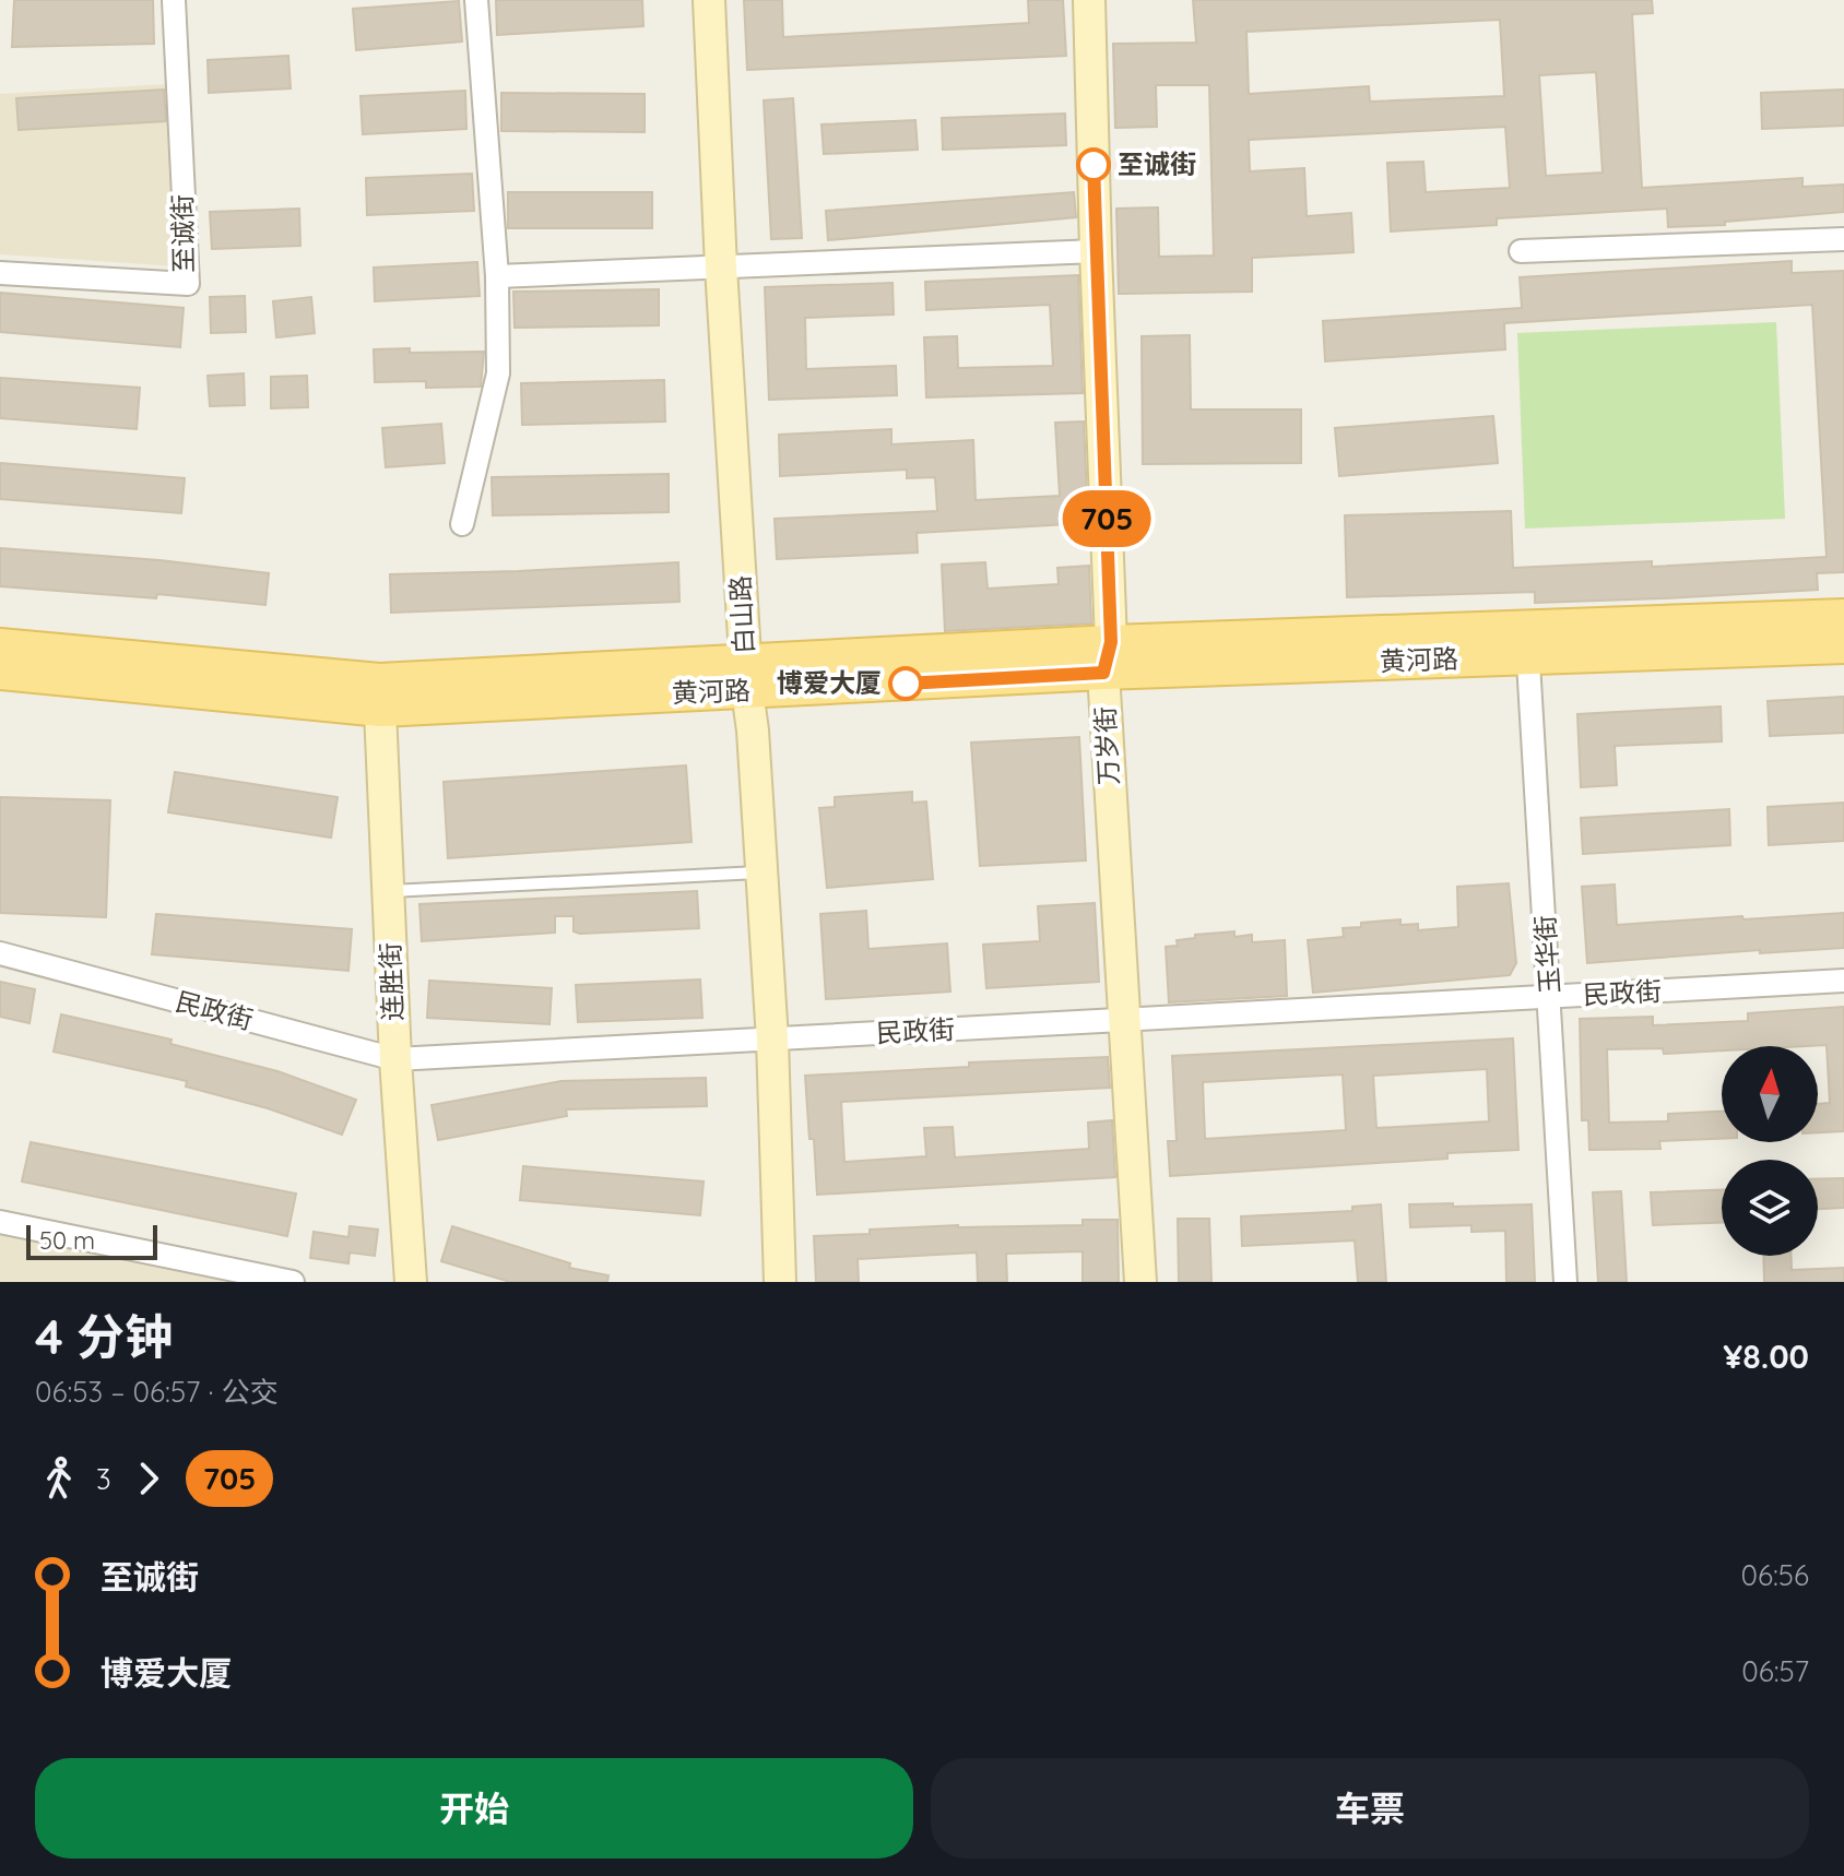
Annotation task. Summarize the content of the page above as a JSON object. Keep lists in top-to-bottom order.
{
  "streets": {
    "main road": [
      "白山路",
      "黄河路",
      "万岁街",
      "连胜街"
    ],
    "street": ["至诚街", "玉华街", "民政街"]
  },
  "crossings": [
    ["白山路", "黄河路"],
    ["白山路", "民政街"],
    ["黄河路", "万岁街"],
    ["黄河路", "玉华街"],
    ["黄河路", "连胜街"],
    ["万岁街", "民政街"],
    ["玉华街", "民政街"],
    ["连胜街", "民政街"]
  ],
  "places": ["至诚街", "博爱大厦"],
  "lines": ["bus line 705"],
  "scale_bar": "50 m",
  "north": "top",
  "page": {
    "on_map": "705",
    "scale": "50 m",
    "heading": ["4 分钟", "06:53 – 06:57 · 公交", "¥8.00"],
    "legs": ["3", "705"],
    "list": [
      {
        "name": "至诚街",
        "value": "06:56"
      },
      {
        "name": "博爱大厦",
        "value": "06:57"
      }
    ],
    "buttons": ["开始", "车票"]
  }
}
